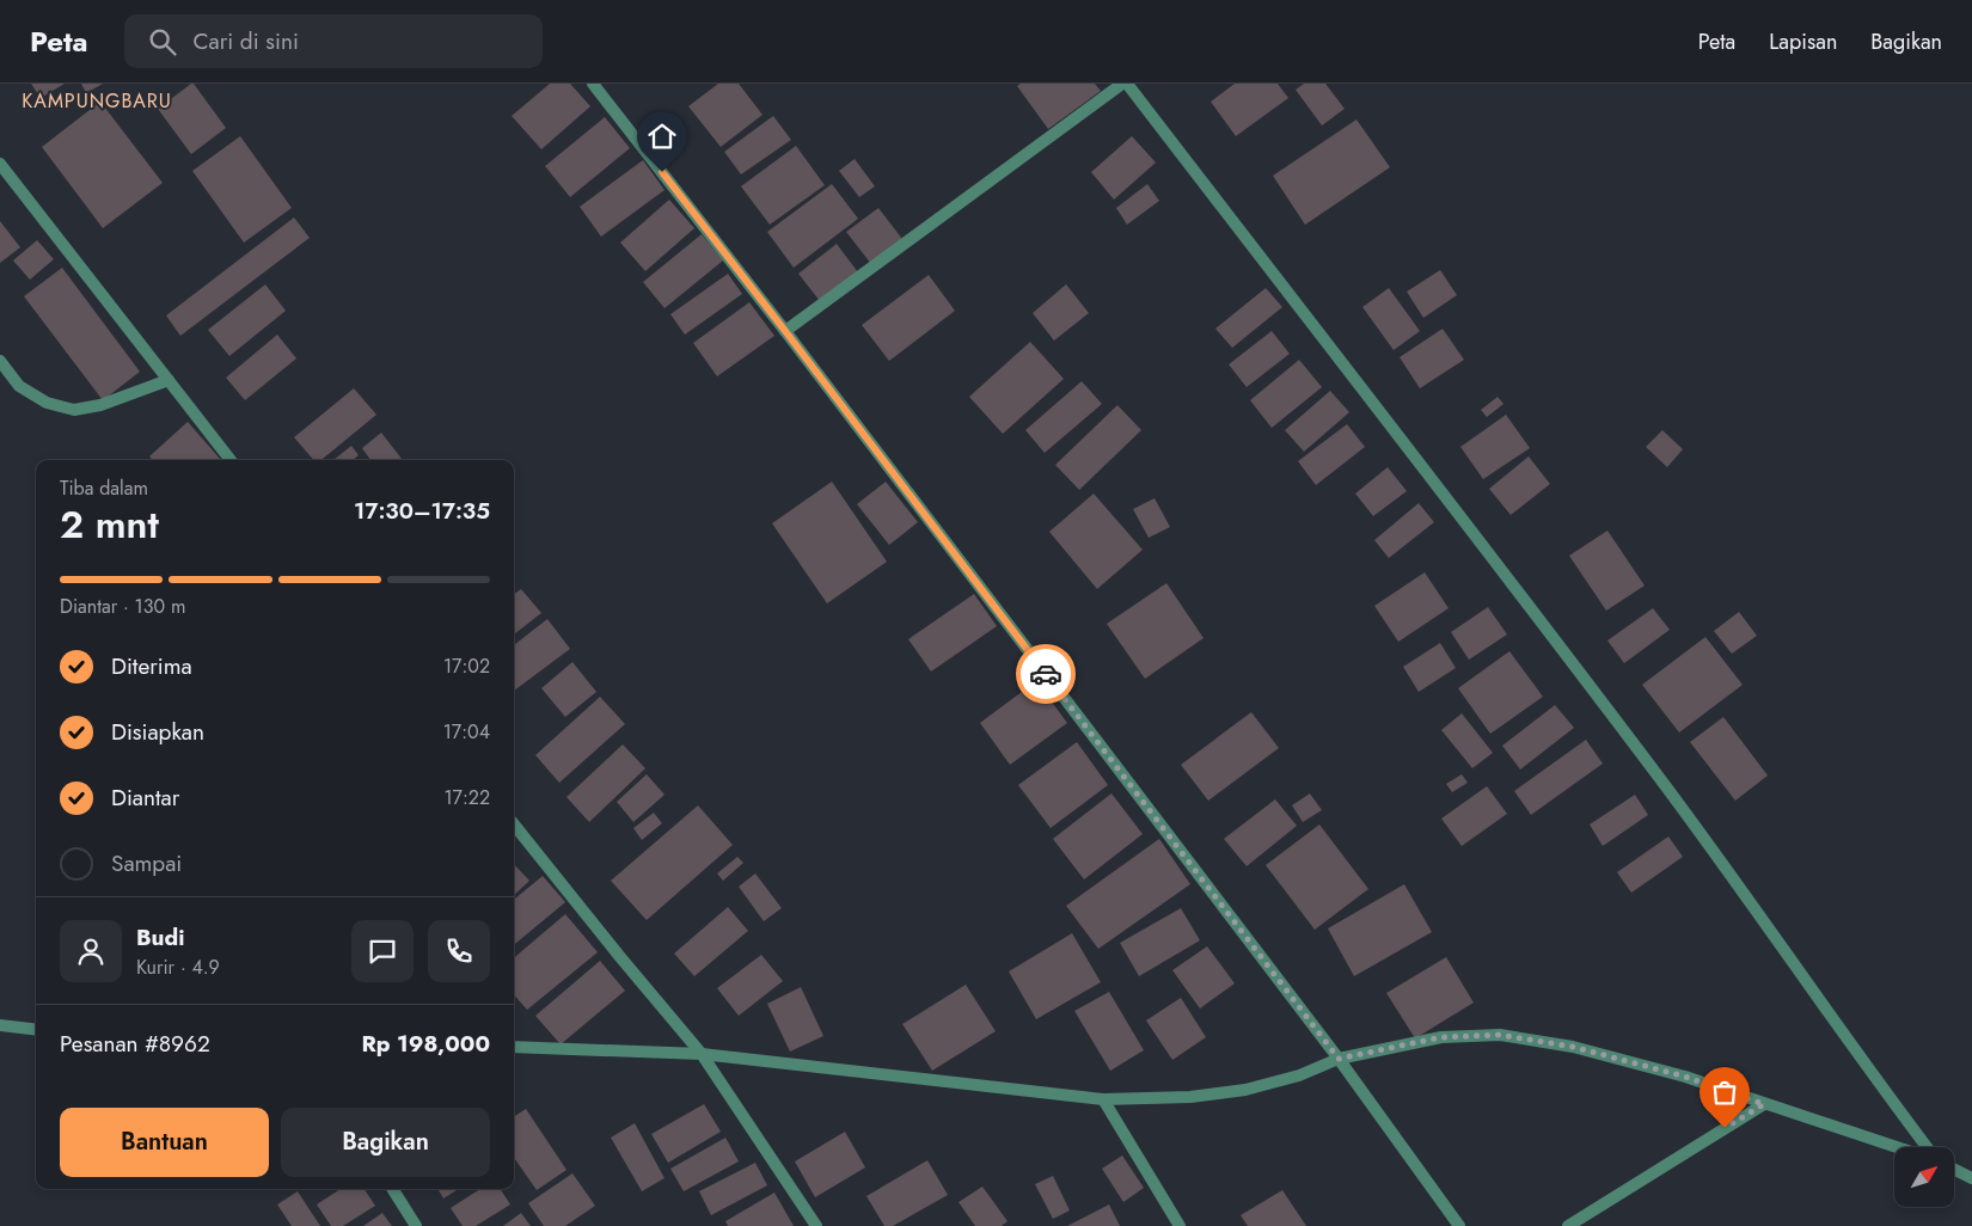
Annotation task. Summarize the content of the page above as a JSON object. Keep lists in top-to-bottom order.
{
  "districts": ["KAMPUNGBARU"],
  "north": "top right",
  "page": {
    "header": "Peta",
    "search": "Cari di sini",
    "nav": ["Peta", "Lapisan", "Bagikan"],
    "heading": ["2 mnt", "Tiba dalam", "17:30–17:35"],
    "panel": [
      "Budi",
      "Kurir · 4.9",
      "Pesanan #8962",
      "Rp 198,000"
    ],
    "bar": "Diantar · 130 m",
    "list": [
      ["Diterima", "17:02"],
      ["Disiapkan", "17:04"],
      ["Diantar", "17:22"],
      "Sampai"
    ],
    "buttons": ["Bantuan", "Bagikan"]
  }
}
